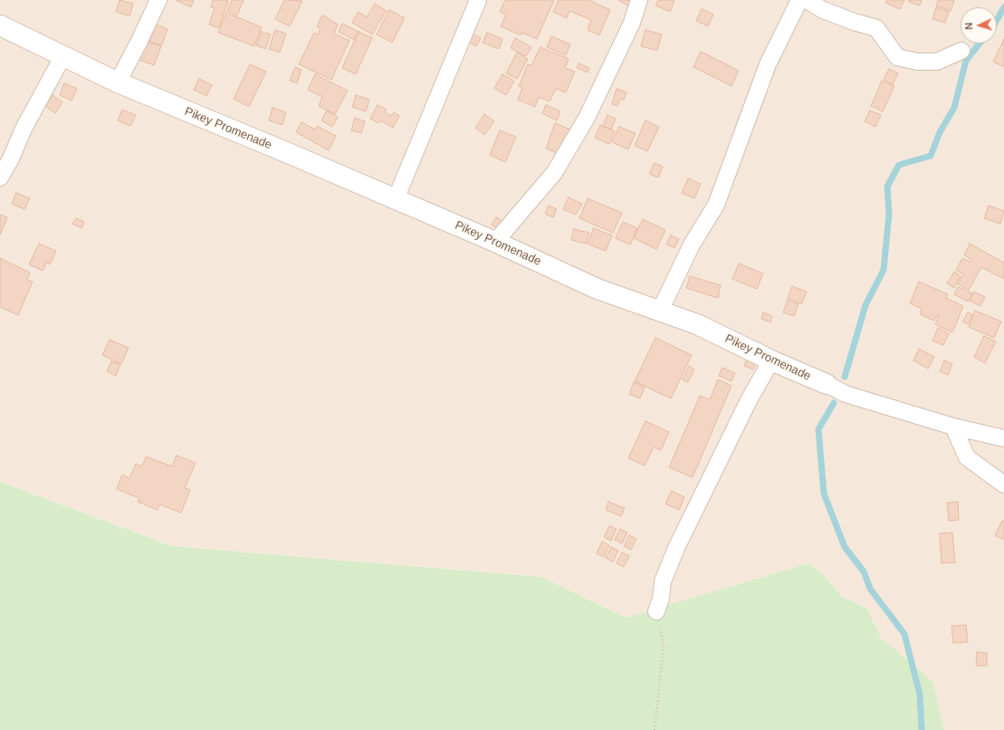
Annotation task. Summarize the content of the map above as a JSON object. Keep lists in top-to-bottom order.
{
  "streets": {
    "street": ["Pikey Promenade"]
  },
  "north": "left"
}
